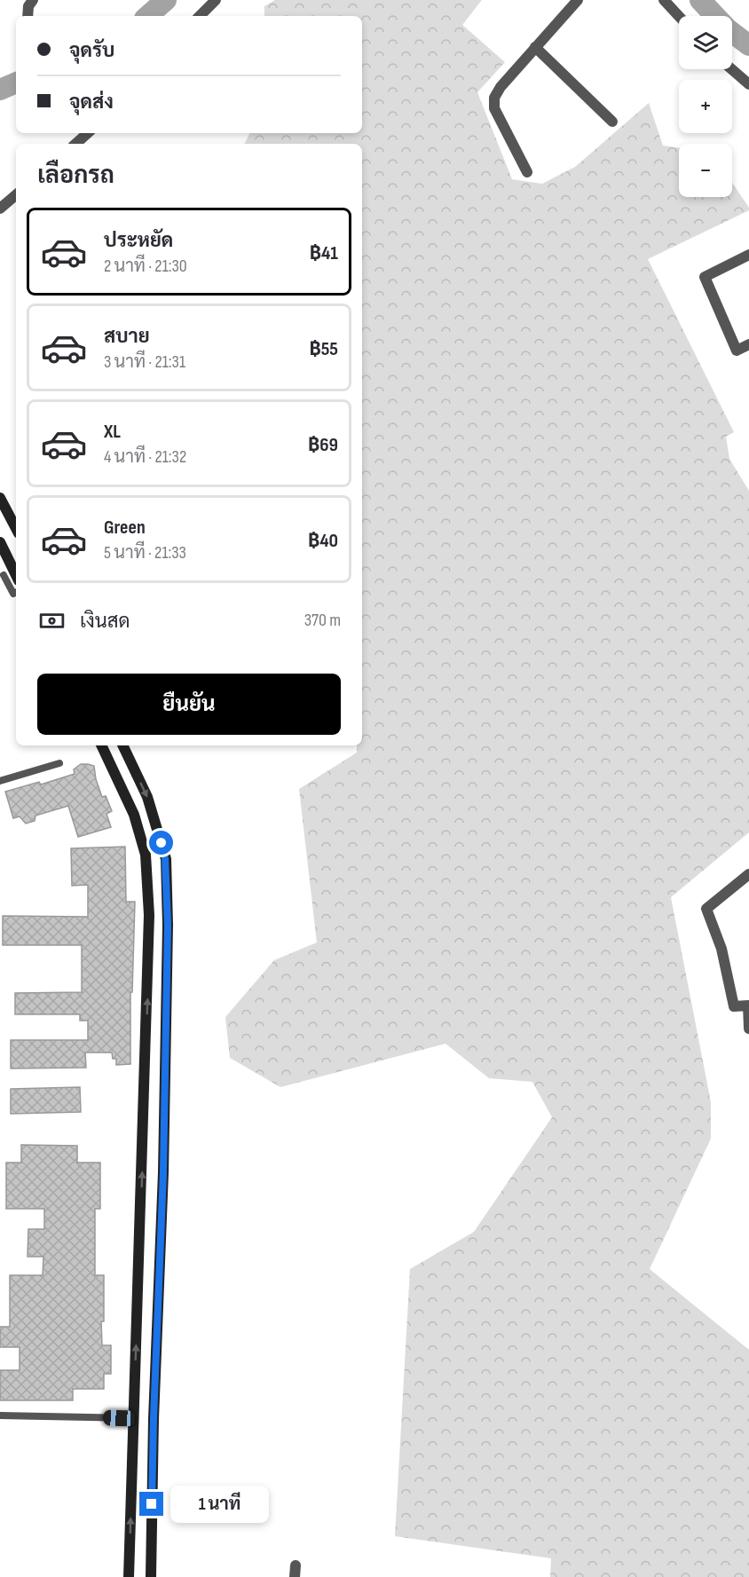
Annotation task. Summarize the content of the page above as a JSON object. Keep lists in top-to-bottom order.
{
  "page": {
    "map_buttons": ["+", "−"],
    "banner": ["จุดรับ", "จุดส่ง"],
    "heading": "เลือกรถ",
    "list": [
      {
        "name": "ประหยัด",
        "note": "2 นาที · 21:30",
        "value": "฿41"
      },
      {
        "name": "สบาย",
        "note": "3 นาที · 21:31",
        "value": "฿55"
      },
      {
        "name": "XL",
        "note": "4 นาที · 21:32",
        "value": "฿69"
      },
      {
        "name": "Green",
        "note": "5 นาที · 21:33",
        "value": "฿40"
      }
    ],
    "pay": ["เงินสด", "370 m"],
    "buttons": "ยืนยัน",
    "bubble": "1 นาที"
  }
}
